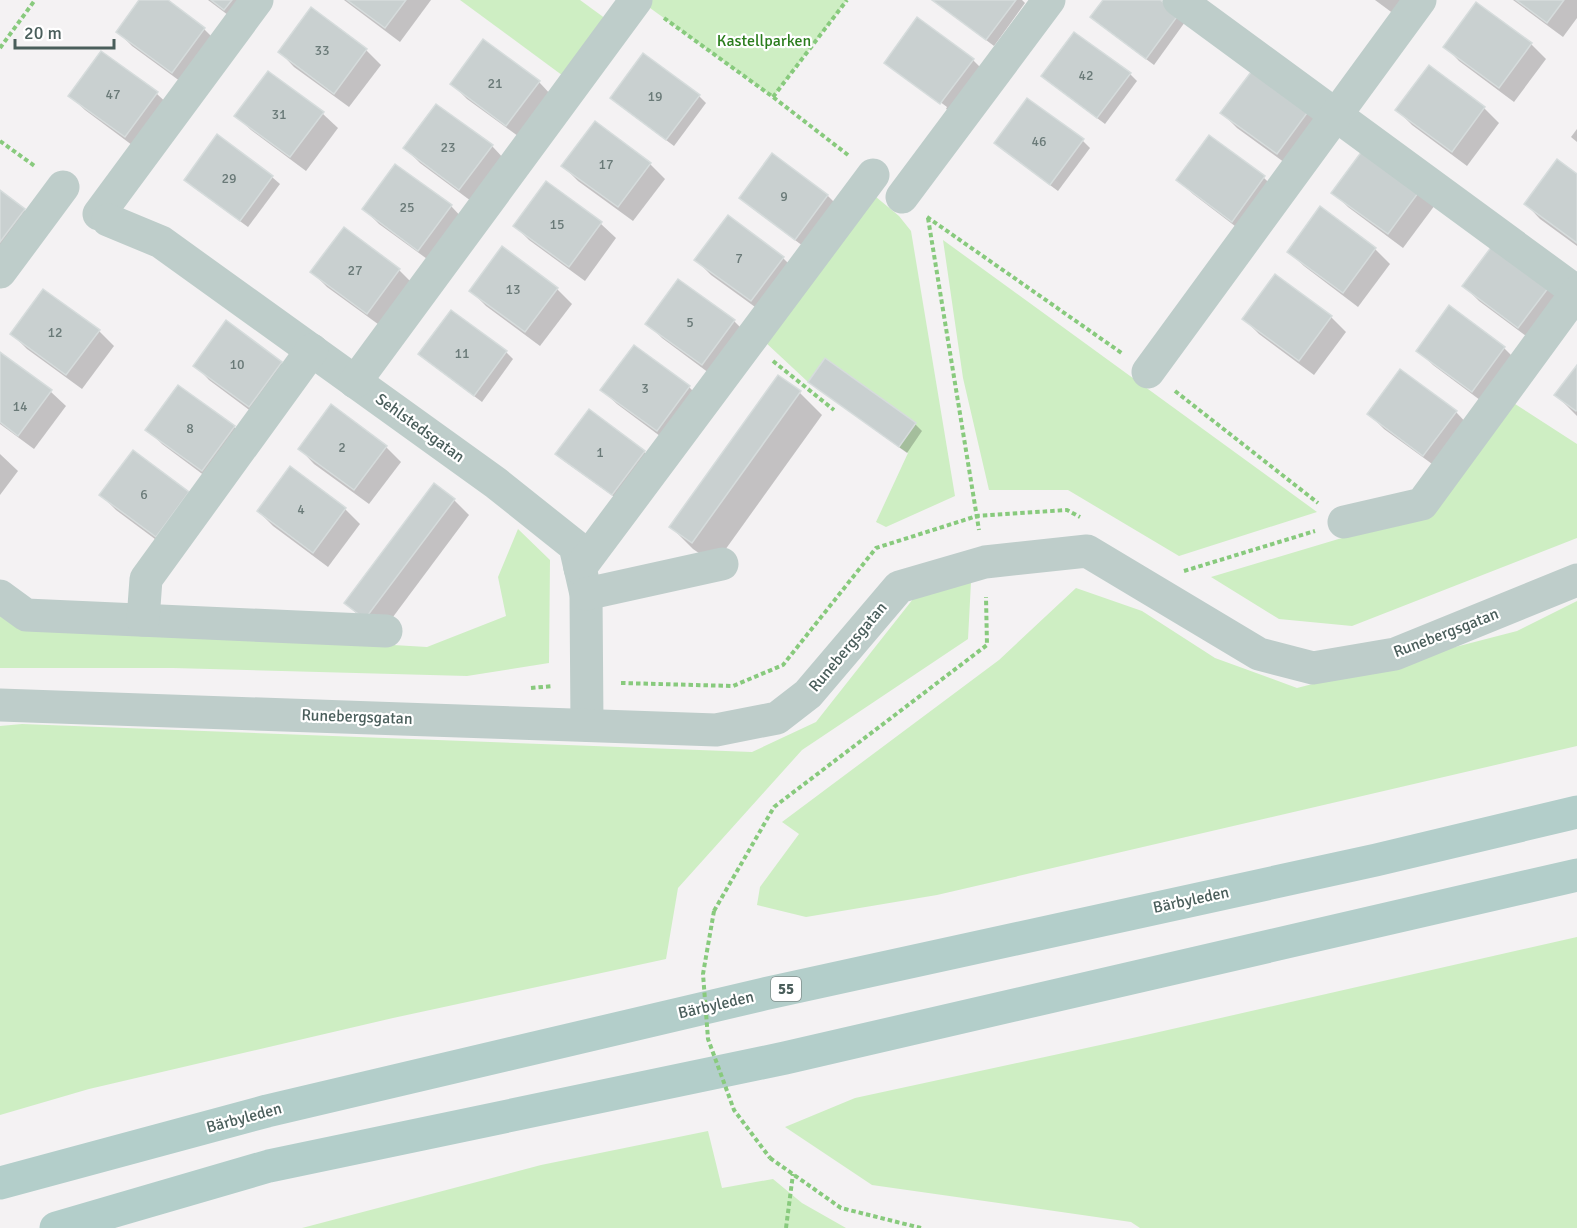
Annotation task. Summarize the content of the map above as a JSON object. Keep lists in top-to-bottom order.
{
  "streets": {
    "main road": ["Bärbyleden", "55"],
    "street": ["Sehlstedsgatan", "Runebergsgatan"]
  },
  "crossings": [
    ["Sehlstedsgatan", "Runebergsgatan"]
  ],
  "parks": ["Kastellparken"],
  "house_numbers": [
    "33",
    "42",
    "21",
    "47",
    "19",
    "31",
    "46",
    "23",
    "17",
    "29",
    "9",
    "25",
    "15",
    "7",
    "27",
    "13",
    "5",
    "12",
    "11",
    "10",
    "3",
    "14",
    "8",
    "2",
    "1",
    "6",
    "4"
  ],
  "scale_bar": "20 m"
}
